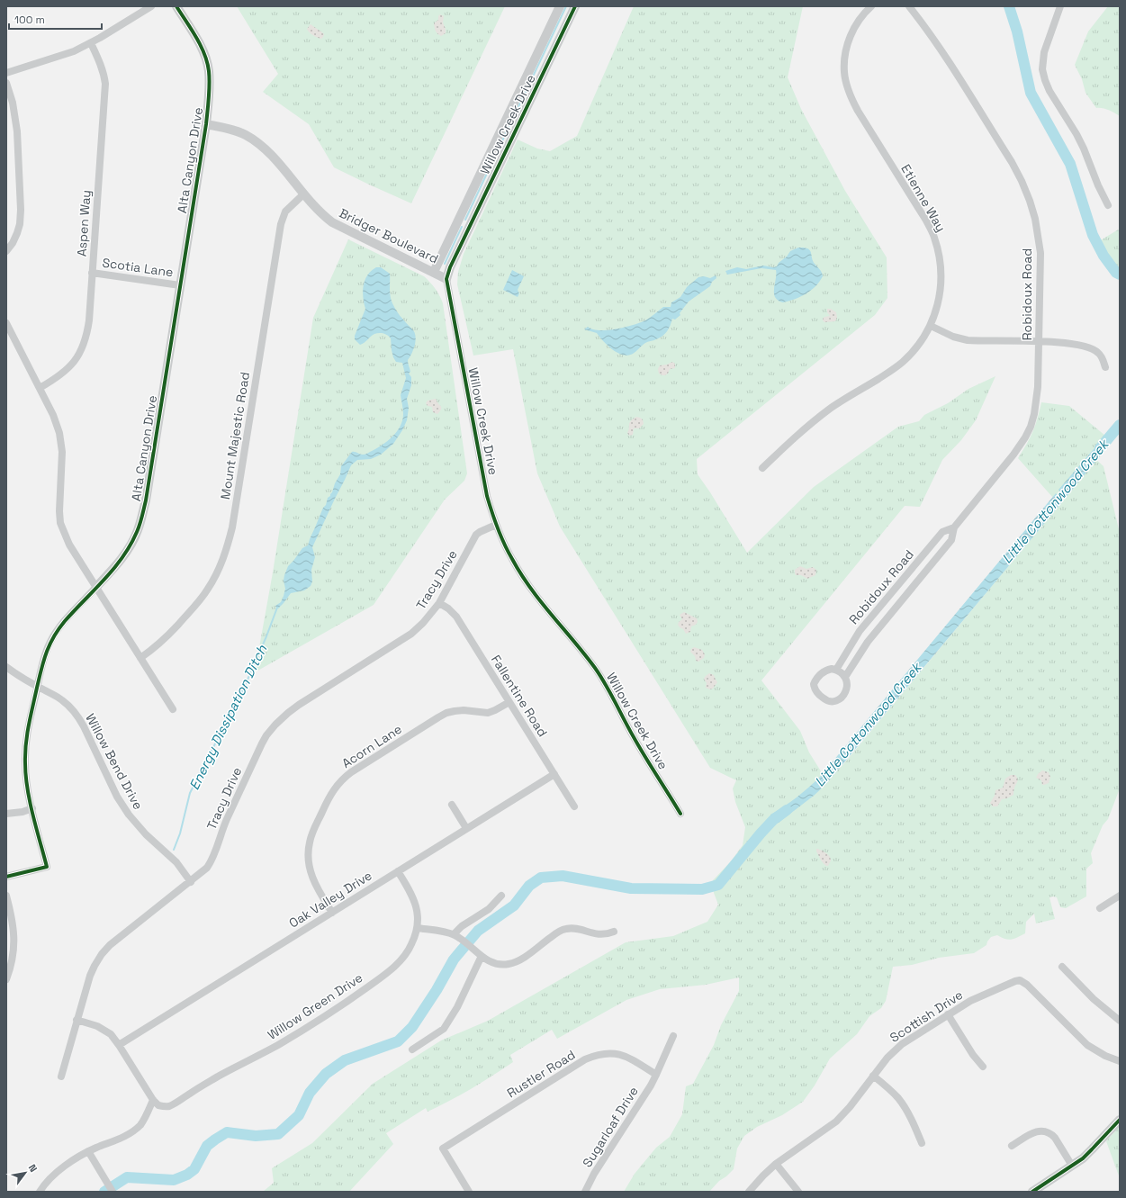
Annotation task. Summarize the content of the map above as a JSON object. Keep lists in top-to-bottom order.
{
  "streets": {
    "street": [
      "Willow Creek Drive",
      "Alta Canyon Drive",
      "Etienne Way",
      "Aspen Way",
      "Bridger Boulevard",
      "Scotia Lane",
      "Robidoux Road",
      "Mount Majestic Road",
      "Tracy Drive",
      "Fallentine Road",
      "Acorn Lane",
      "Willow Bend Drive",
      "Oak Valley Drive",
      "Willow Green Drive",
      "Scottish Drive",
      "Rustler Road",
      "Sugarloaf Drive"
    ]
  },
  "crossings": [
    ["Willow Creek Drive", "Bridger Boulevard"],
    ["Willow Creek Drive", "Tracy Drive"],
    ["Alta Canyon Drive", "Bridger Boulevard"],
    ["Alta Canyon Drive", "Scotia Lane"],
    ["Alta Canyon Drive", "Willow Bend Drive"],
    ["Aspen Way", "Scotia Lane"],
    ["Bridger Boulevard", "Mount Majestic Road"],
    ["Tracy Drive", "Fallentine Road"],
    ["Tracy Drive", "Willow Bend Drive"],
    ["Fallentine Road", "Acorn Lane"],
    ["Fallentine Road", "Oak Valley Drive"],
    ["Acorn Lane", "Oak Valley Drive"],
    ["Oak Valley Drive", "Willow Green Drive"],
    ["Rustler Road", "Sugarloaf Drive"]
  ],
  "water": ["Little Cottonwood Creek", "Energy Dissipation Ditch"],
  "scale_bar": "100 m",
  "north": "top right"
}
